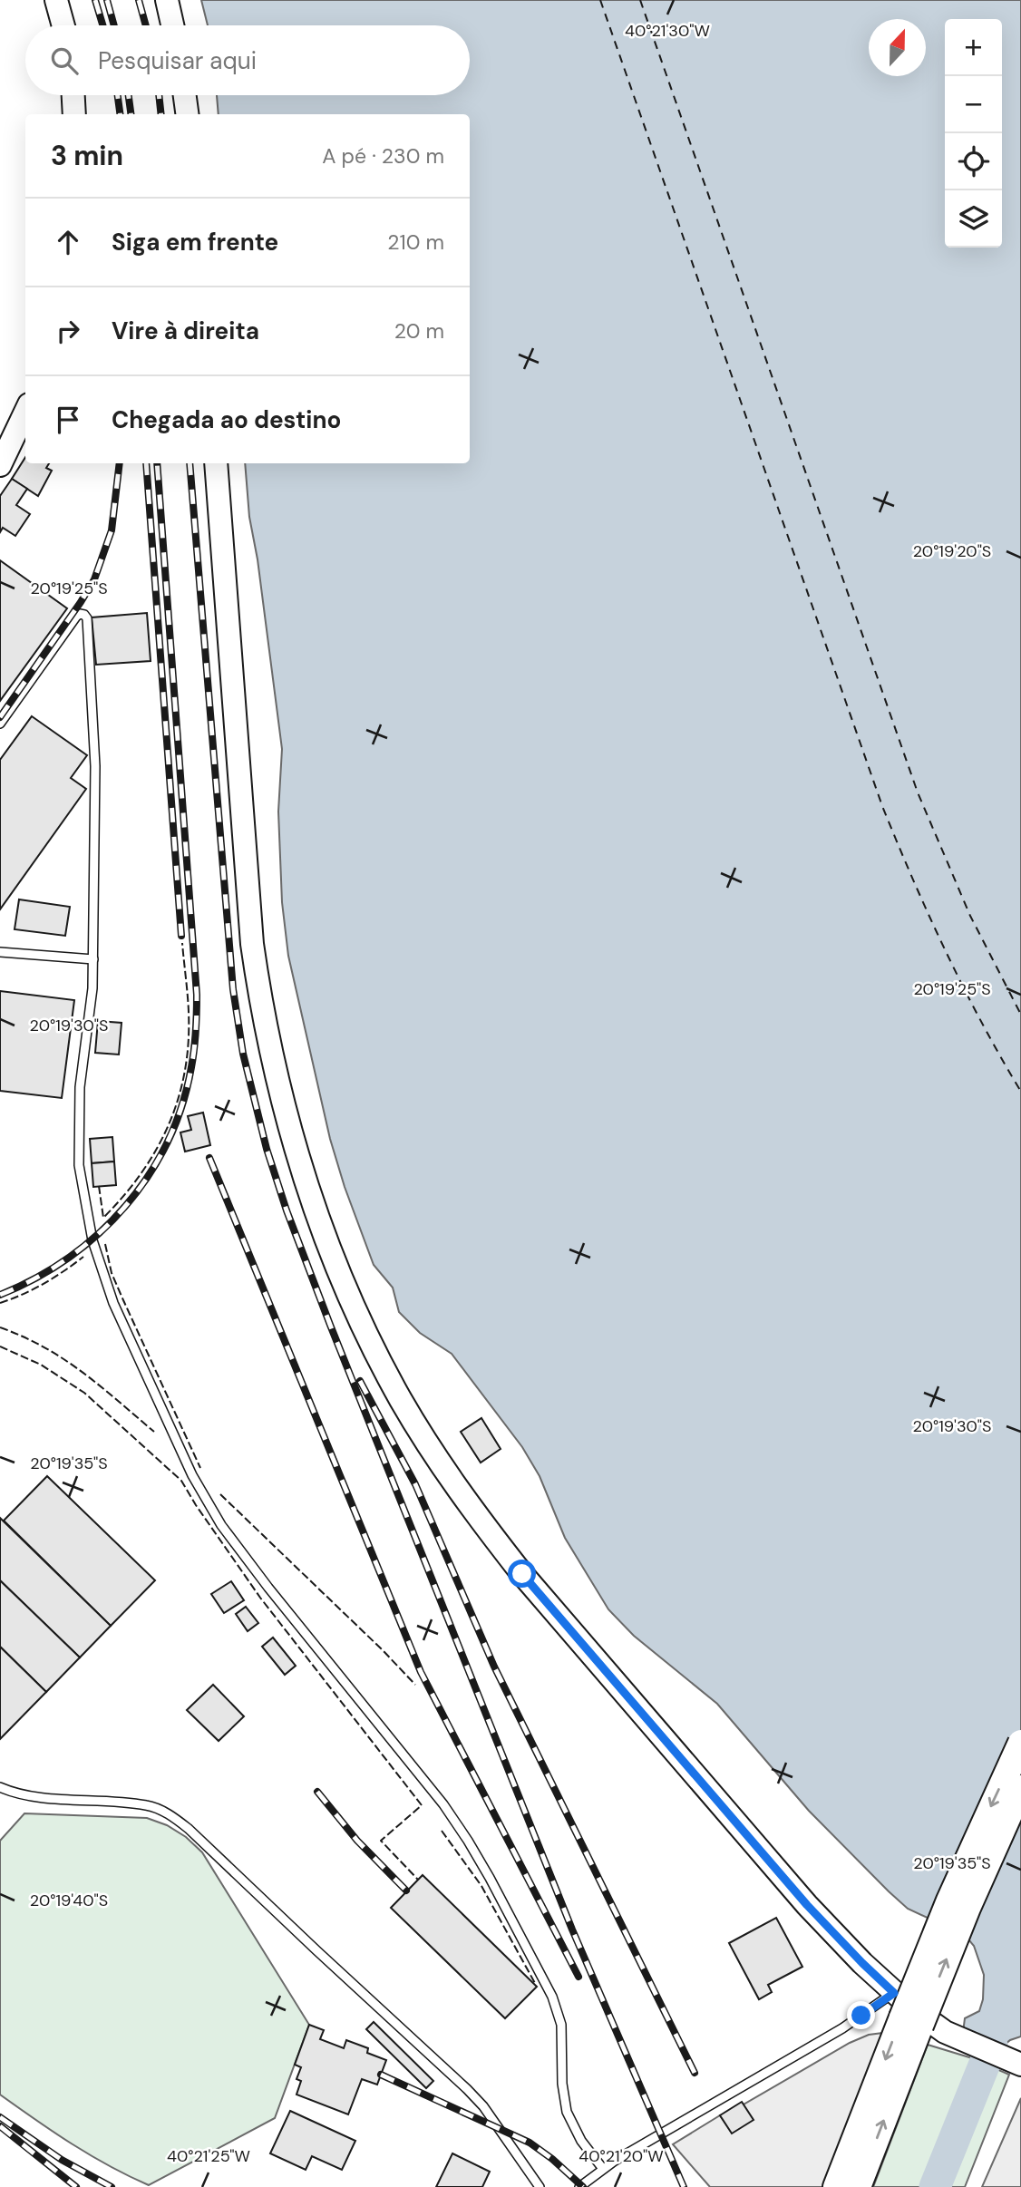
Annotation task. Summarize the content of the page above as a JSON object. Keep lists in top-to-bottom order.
{
  "north": "top",
  "page": {
    "map_buttons": ["+", "−"],
    "search": "Pesquisar aqui",
    "heading": ["3 min", "A pé · 230 m"],
    "list": [
      ["Siga em frente", "210 m"],
      ["Vire à direita", "20 m"],
      "Chegada ao destino"
    ]
  },
  "coordinates": [
    "40°21'30\"W",
    "20°19'20\"S",
    "20°19'25\"S",
    "20°19'30\"S",
    "20°19'35\"S",
    "20°19'40\"S",
    "40°21'25\"W",
    "40°21'20\"W"
  ]
}
